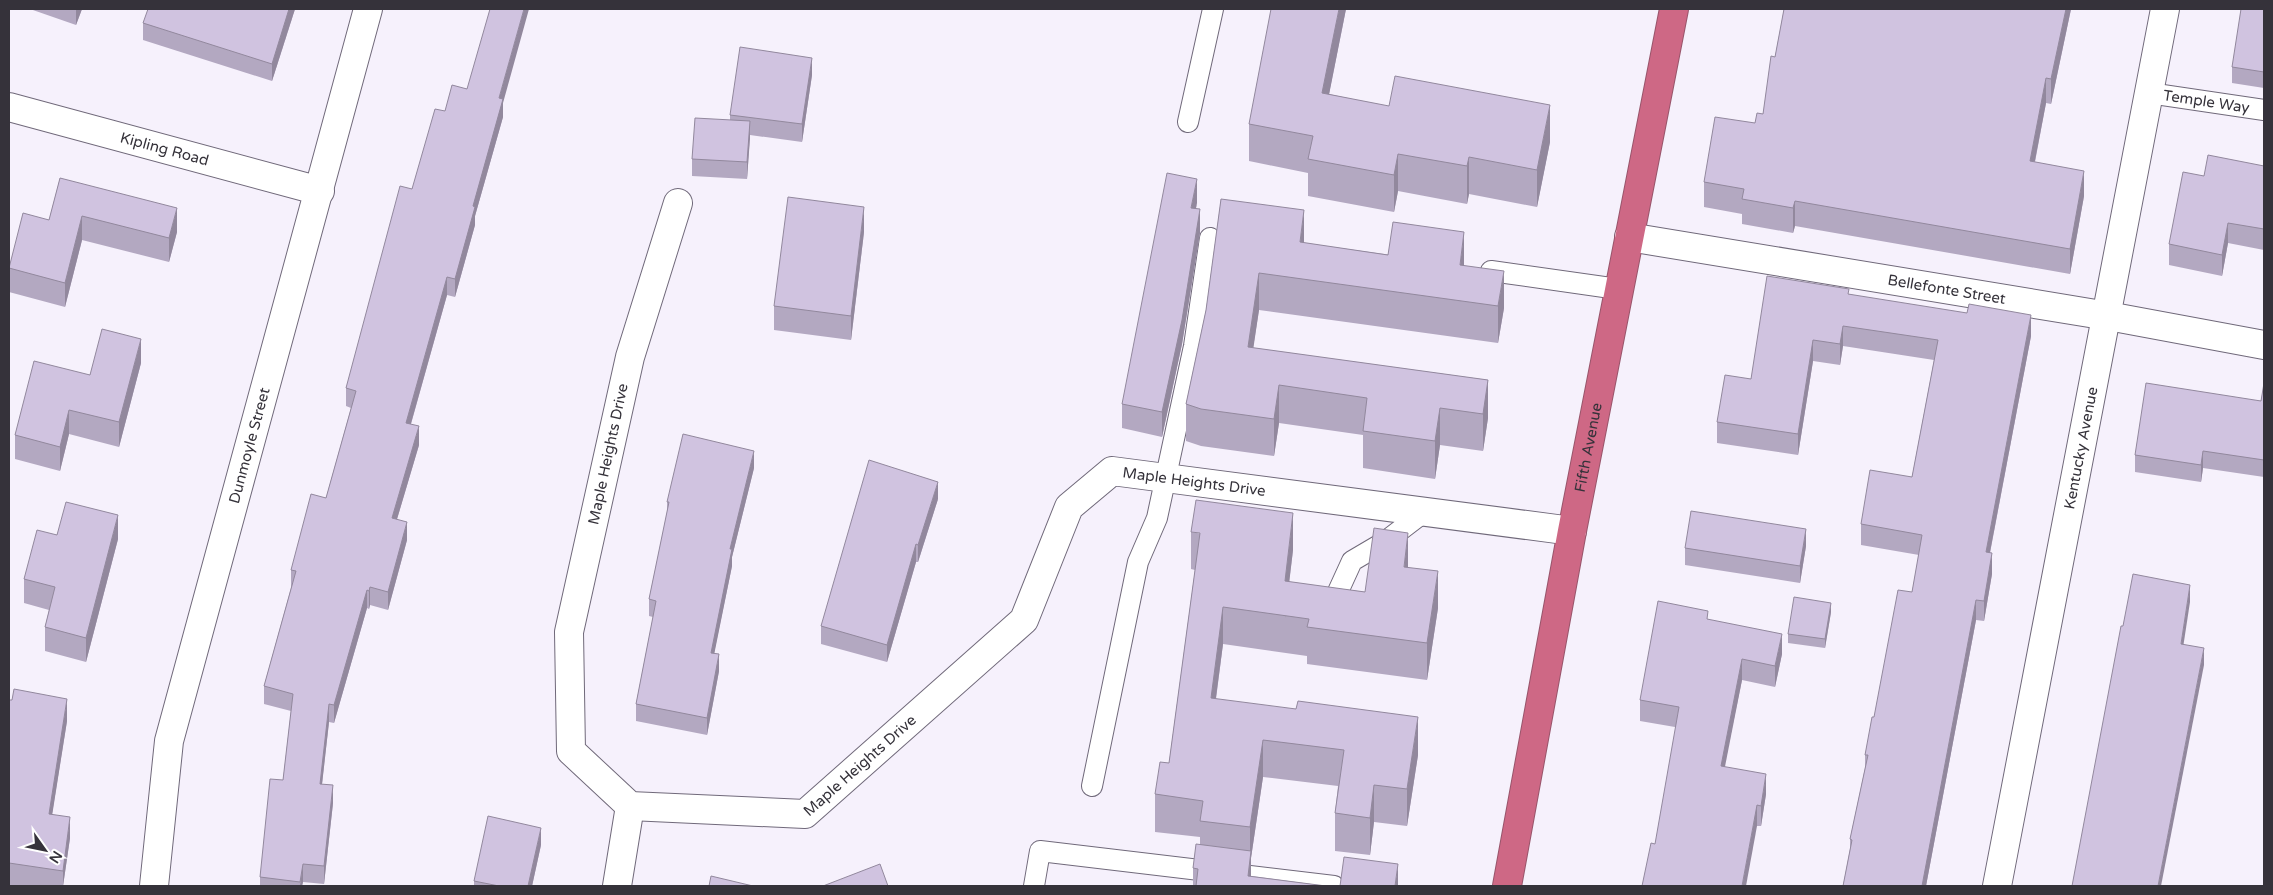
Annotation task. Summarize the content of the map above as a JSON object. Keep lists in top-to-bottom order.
{
  "streets": {
    "highway": ["Fifth Avenue"],
    "street": [
      "Kipling Road",
      "Bellefonte Street",
      "Dunmoyle Street",
      "Kentucky Avenue",
      "Maple Heights Drive"
    ],
    "lane": ["Temple Way"]
  },
  "crossings": [
    ["Temple Way", "Kentucky Avenue"],
    ["Kipling Road", "Dunmoyle Street"],
    ["Bellefonte Street", "Fifth Avenue"],
    ["Bellefonte Street", "Kentucky Avenue"],
    ["Fifth Avenue", "Maple Heights Drive"]
  ],
  "north": "bottom right"
}
